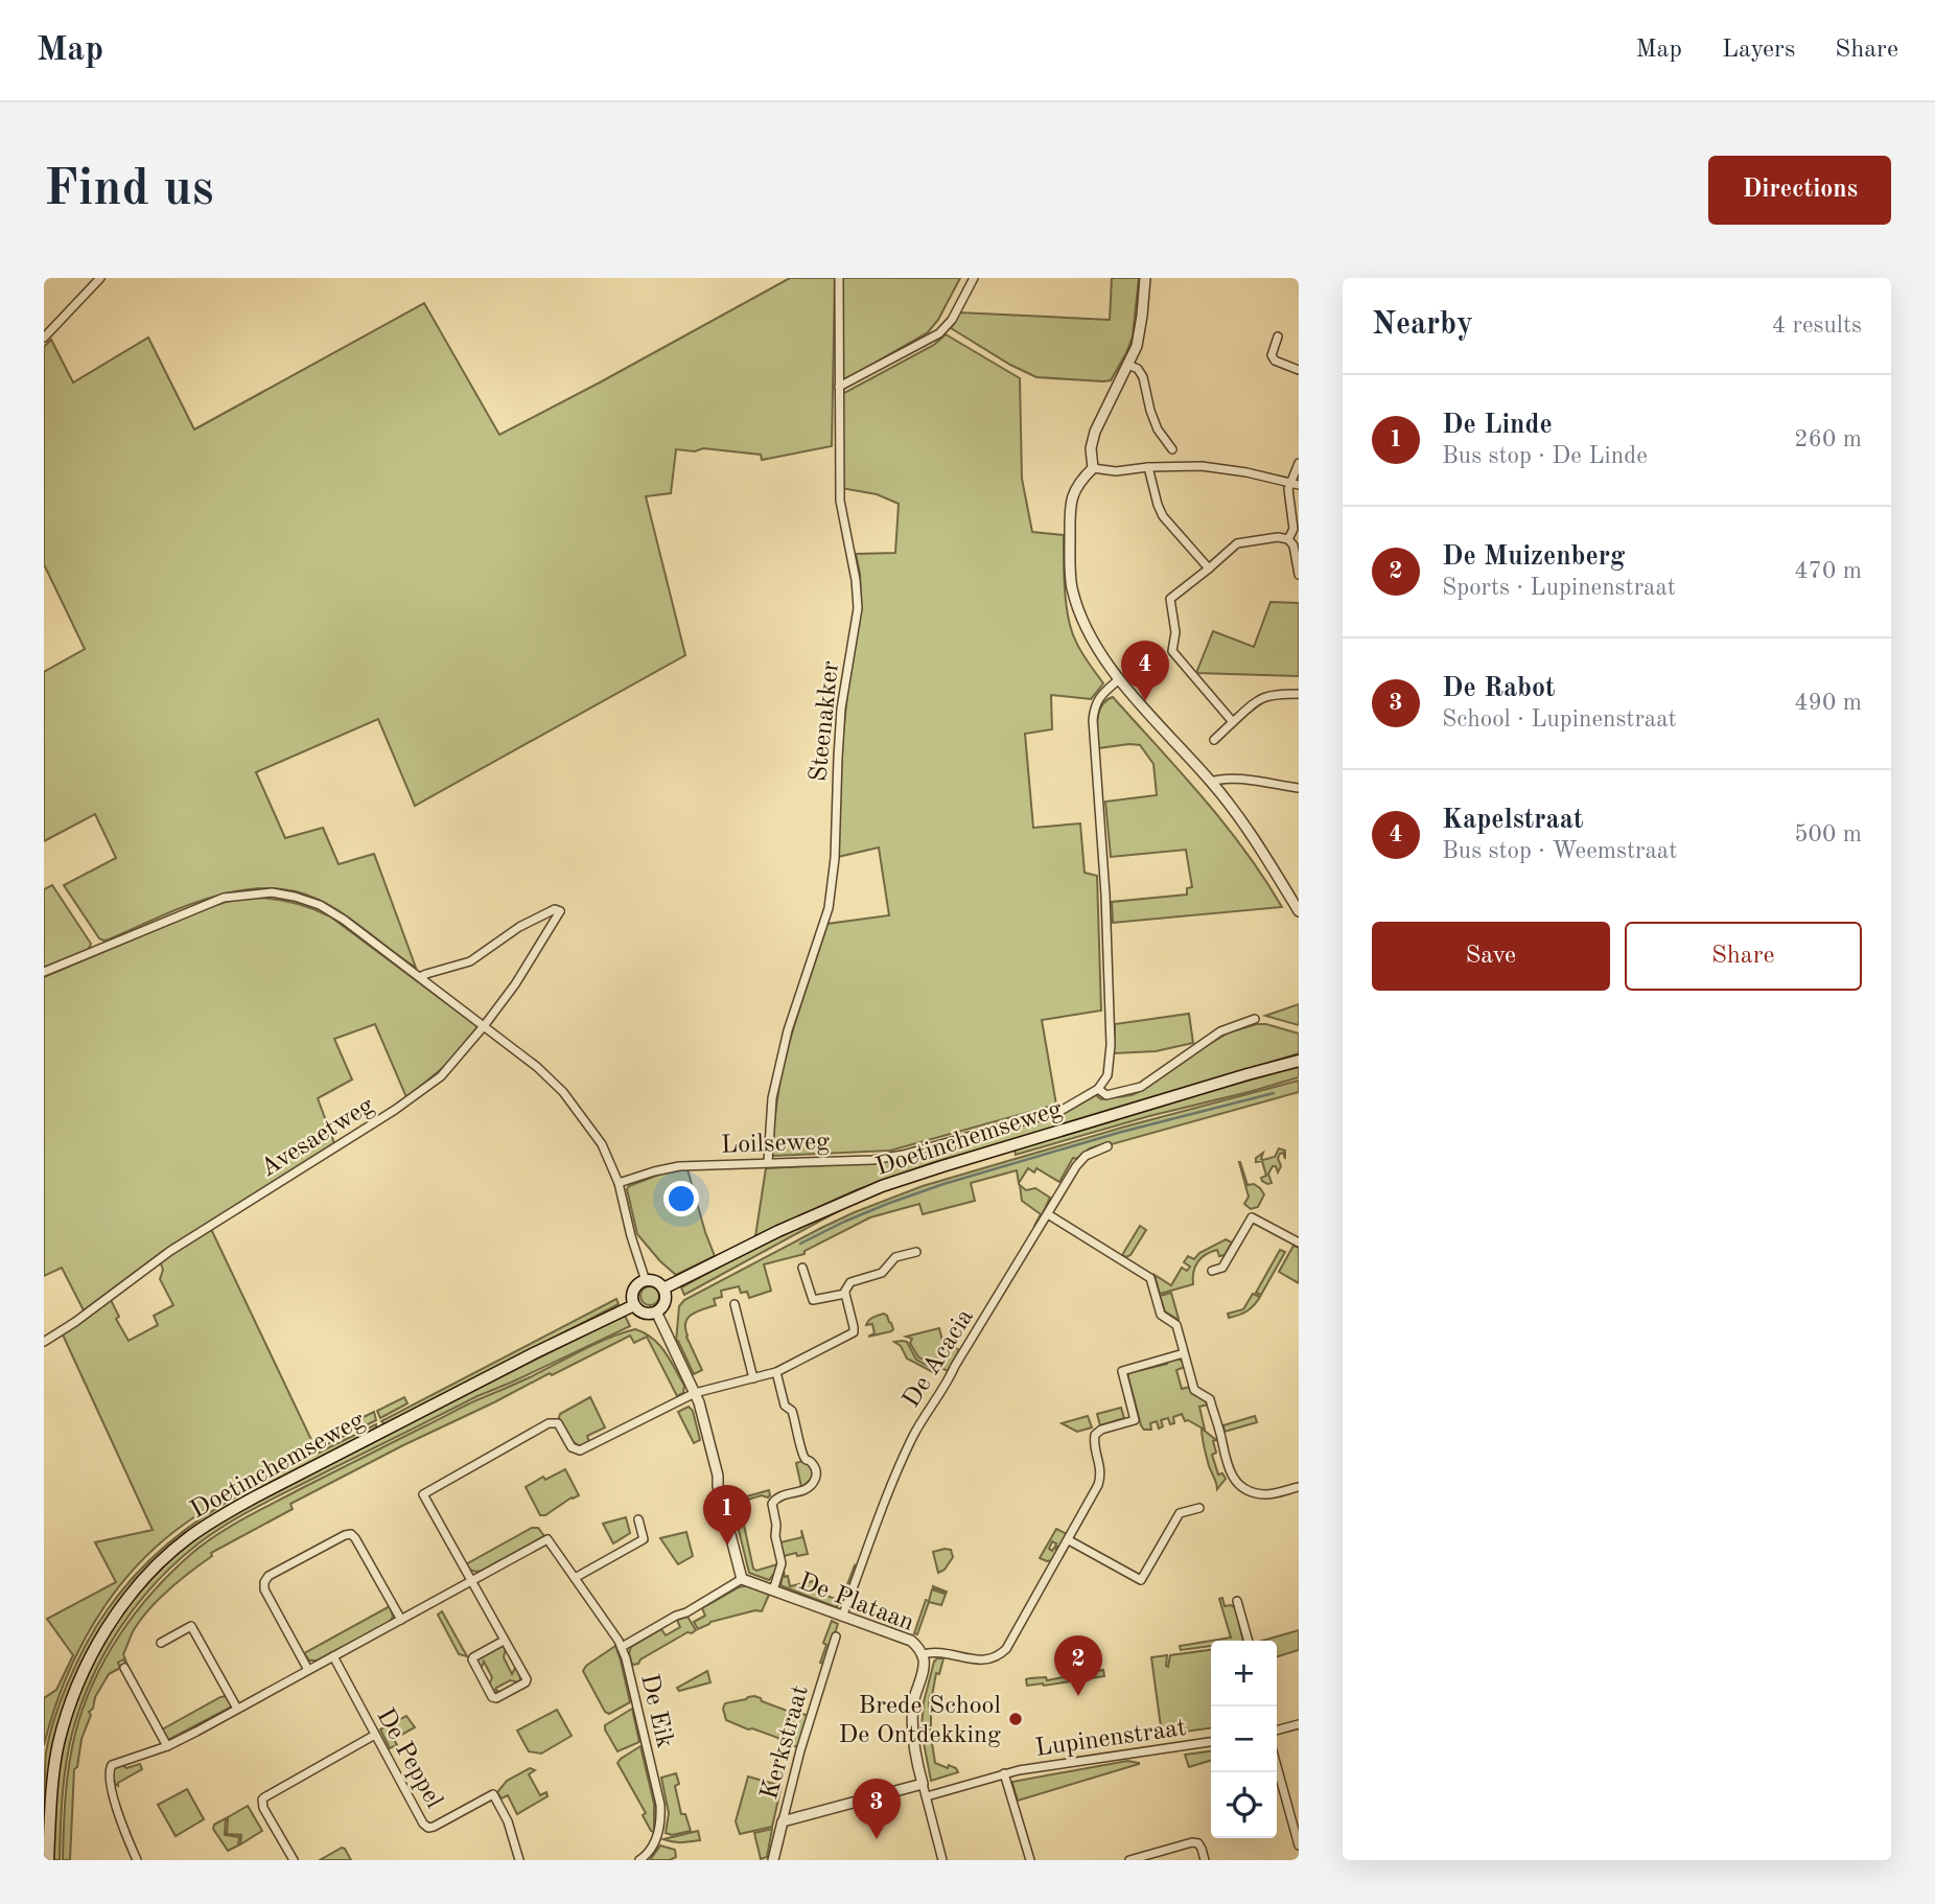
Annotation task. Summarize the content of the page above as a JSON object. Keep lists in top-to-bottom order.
{
  "streets": {
    "main road": ["Doetinchemseweg"],
    "street": [
      "Steenakker",
      "Avesaetweg",
      "Loilseweg",
      "De Acacia",
      "De Plataan",
      "De Eik",
      "Lupinenstraat",
      "Kerkstraat",
      "De Peppel"
    ]
  },
  "crossings": [
    ["Steenakker", "Loilseweg"],
    ["De Acacia", "De Plataan"]
  ],
  "places": ["Brede School De Ontdekking"],
  "page": {
    "header": "Map",
    "nav": ["Map", "Layers", "Share"],
    "buttons": [
      "Directions",
      ["Save", "Share"]
    ],
    "title": "Find us",
    "heading": ["Nearby", "4 results"],
    "list": [
      {
        "mark": "1",
        "name": "De Linde",
        "note": "Bus stop · De Linde",
        "value": "260 m"
      },
      {
        "mark": "2",
        "name": "De Muizenberg",
        "note": "Sports · Lupinenstraat",
        "value": "470 m"
      },
      {
        "mark": "3",
        "name": "De Rabot",
        "note": "School · Lupinenstraat",
        "value": "490 m"
      },
      {
        "mark": "4",
        "name": "Kapelstraat",
        "note": "Bus stop · Weemstraat",
        "value": "500 m"
      }
    ],
    "pins": [
      "4",
      "1",
      "2",
      "3"
    ],
    "map_buttons": ["+", "−"]
  }
}
